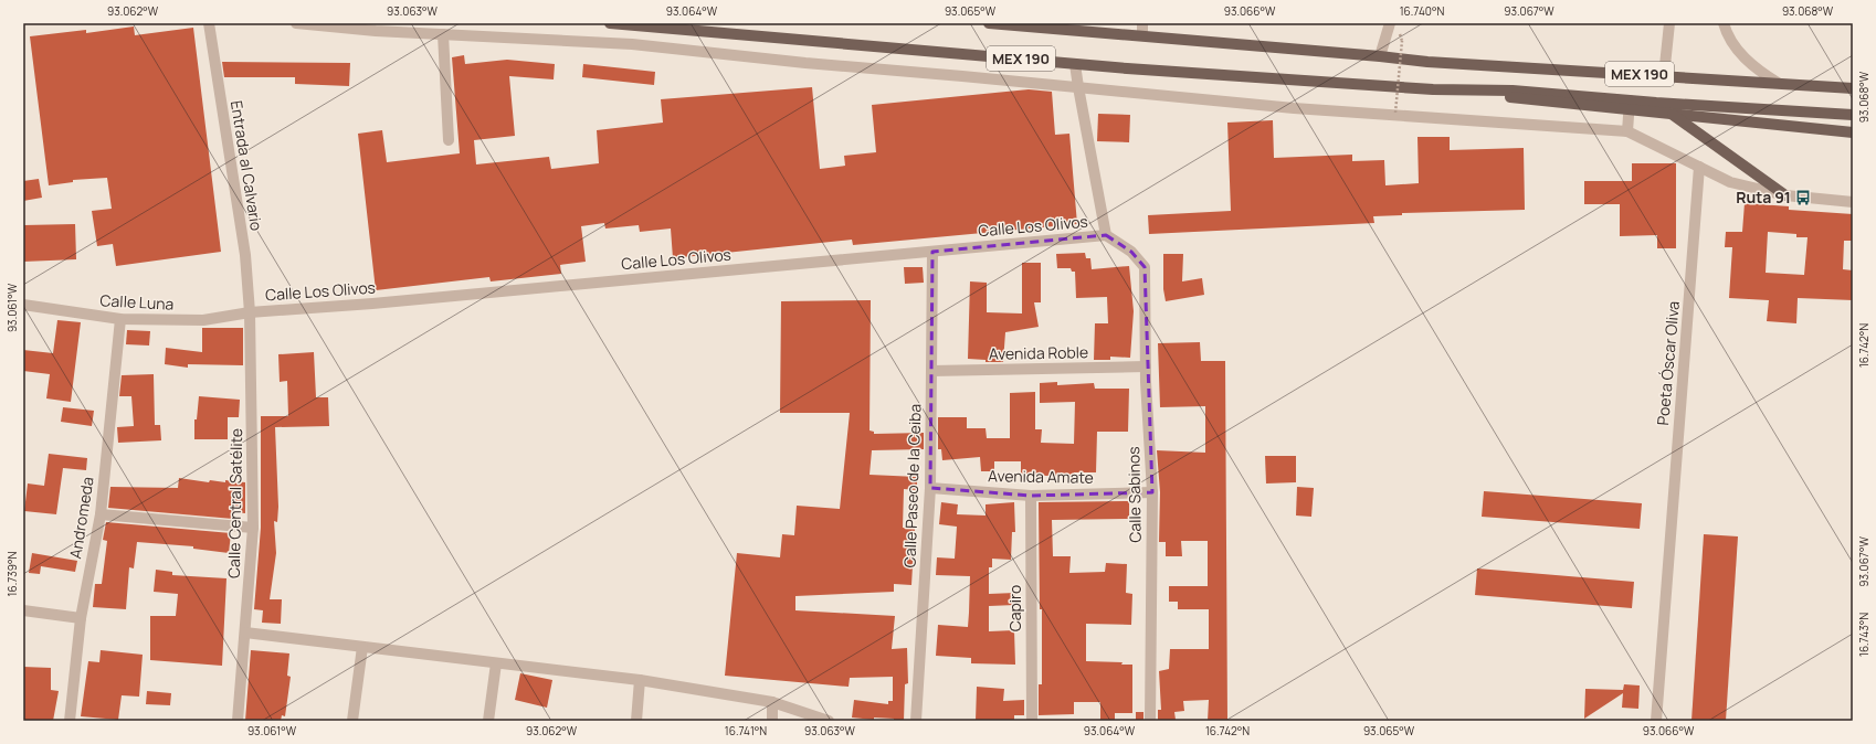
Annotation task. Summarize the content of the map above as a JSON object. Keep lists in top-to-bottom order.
{
  "streets": {
    "main road": ["MEX 190"],
    "street": [
      "Entrada al Calvario",
      "Calle Los Olivos",
      "Calle Luna",
      "Avenida Roble",
      "Poeta Óscar Oliva",
      "Avenida Amate",
      "Calle Paseo de la Ceiba",
      "Calle Sabinos",
      "Calle Central Satélite",
      "Andromeda",
      "Capiro"
    ]
  },
  "crossings": [
    ["Entrada al Calvario", "Calle Los Olivos"],
    ["Entrada al Calvario", "Calle Luna"],
    ["Entrada al Calvario", "Calle Central Satélite"],
    ["Calle Los Olivos", "Calle Luna"],
    ["Calle Los Olivos", "Calle Paseo de la Ceiba"],
    ["Calle Los Olivos", "Calle Sabinos"],
    ["Calle Los Olivos", "Calle Central Satélite"],
    ["Calle Luna", "Calle Central Satélite"],
    ["Calle Luna", "Andromeda"],
    ["Avenida Roble", "Calle Paseo de la Ceiba"],
    ["Avenida Roble", "Calle Sabinos"],
    ["Avenida Amate", "Calle Paseo de la Ceiba"],
    ["Avenida Amate", "Calle Sabinos"],
    ["Avenida Amate", "Capiro"]
  ],
  "places": {
    "bus stop": ["Ruta 91"]
  },
  "coordinates": [
    "93.062°W",
    "93.063°W",
    "93.064°W",
    "93.065°W",
    "93.066°W",
    "16.740°N",
    "93.067°W",
    "93.068°W",
    "93.061°W",
    "16.742°N",
    "16.739°N",
    "16.743°N",
    "16.741°N"
  ]
}
